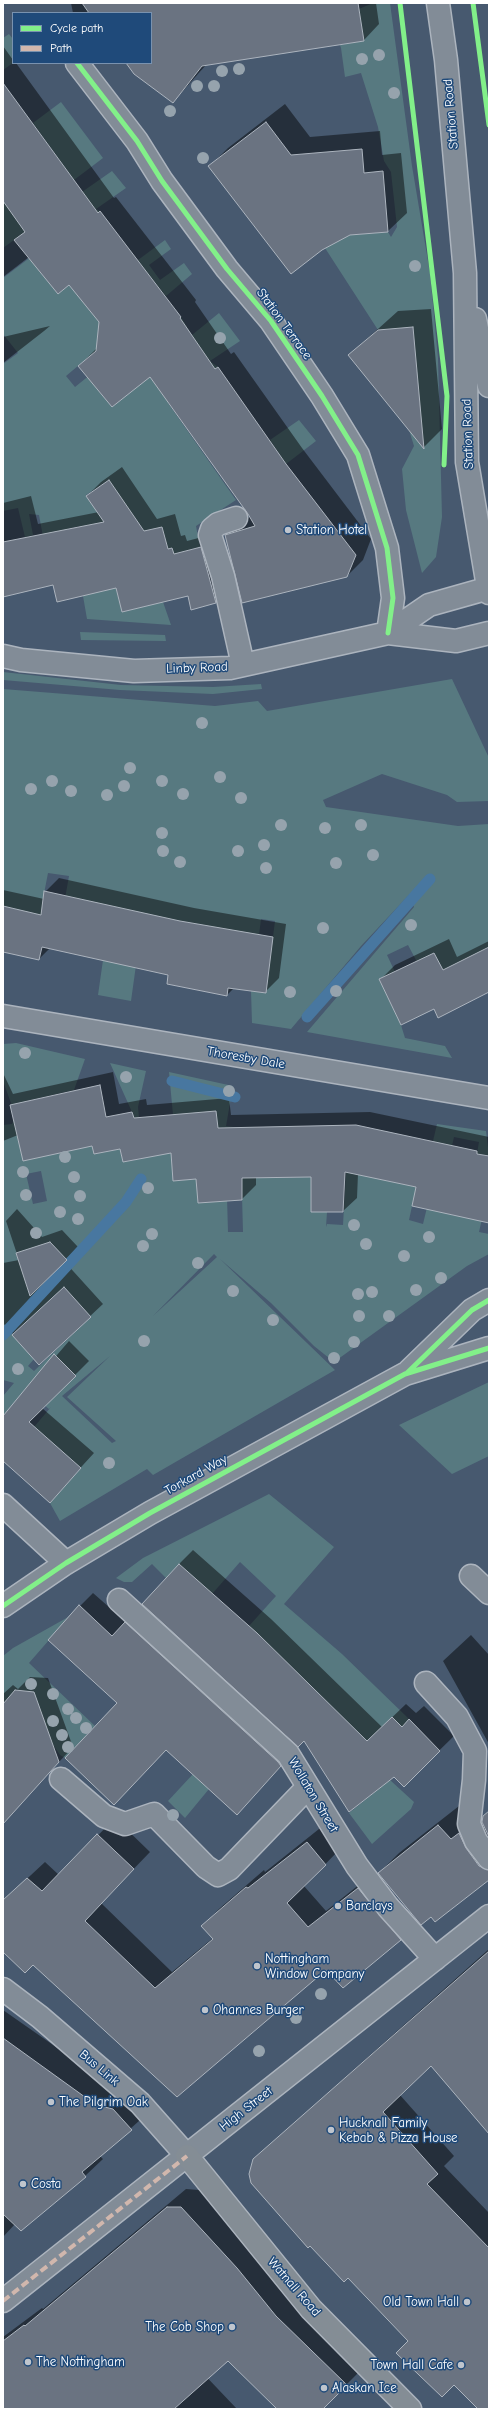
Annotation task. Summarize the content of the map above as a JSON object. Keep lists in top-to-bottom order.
{
  "streets": {
    "main road": ["Watnall Road"],
    "street": [
      "Station Road",
      "Station Terrace",
      "Linby Road",
      "Thoresby Dale",
      "Torkard Way",
      "Wollaton Street",
      "Bus Link",
      "High Street"
    ]
  },
  "crossings": [
    ["Station Road", "Linby Road"],
    ["Station Terrace", "Linby Road"],
    ["Wollaton Street", "High Street"],
    ["Bus Link", "High Street"],
    ["Bus Link", "Watnall Road"],
    ["High Street", "Watnall Road"]
  ],
  "places": [
    "Station Hotel",
    "Barclays",
    "Nottingham Window Company",
    "Ohannes Burger",
    "The Pilgrim Oak",
    "Hucknall Family Kebab & Pizza House",
    "Costa",
    "Old Town Hall",
    "The Cob Shop",
    "The Nottingham",
    "Town Hall Cafe",
    "Alaskan Ice"
  ],
  "legend": ["Cycle path", "Path"]
}
